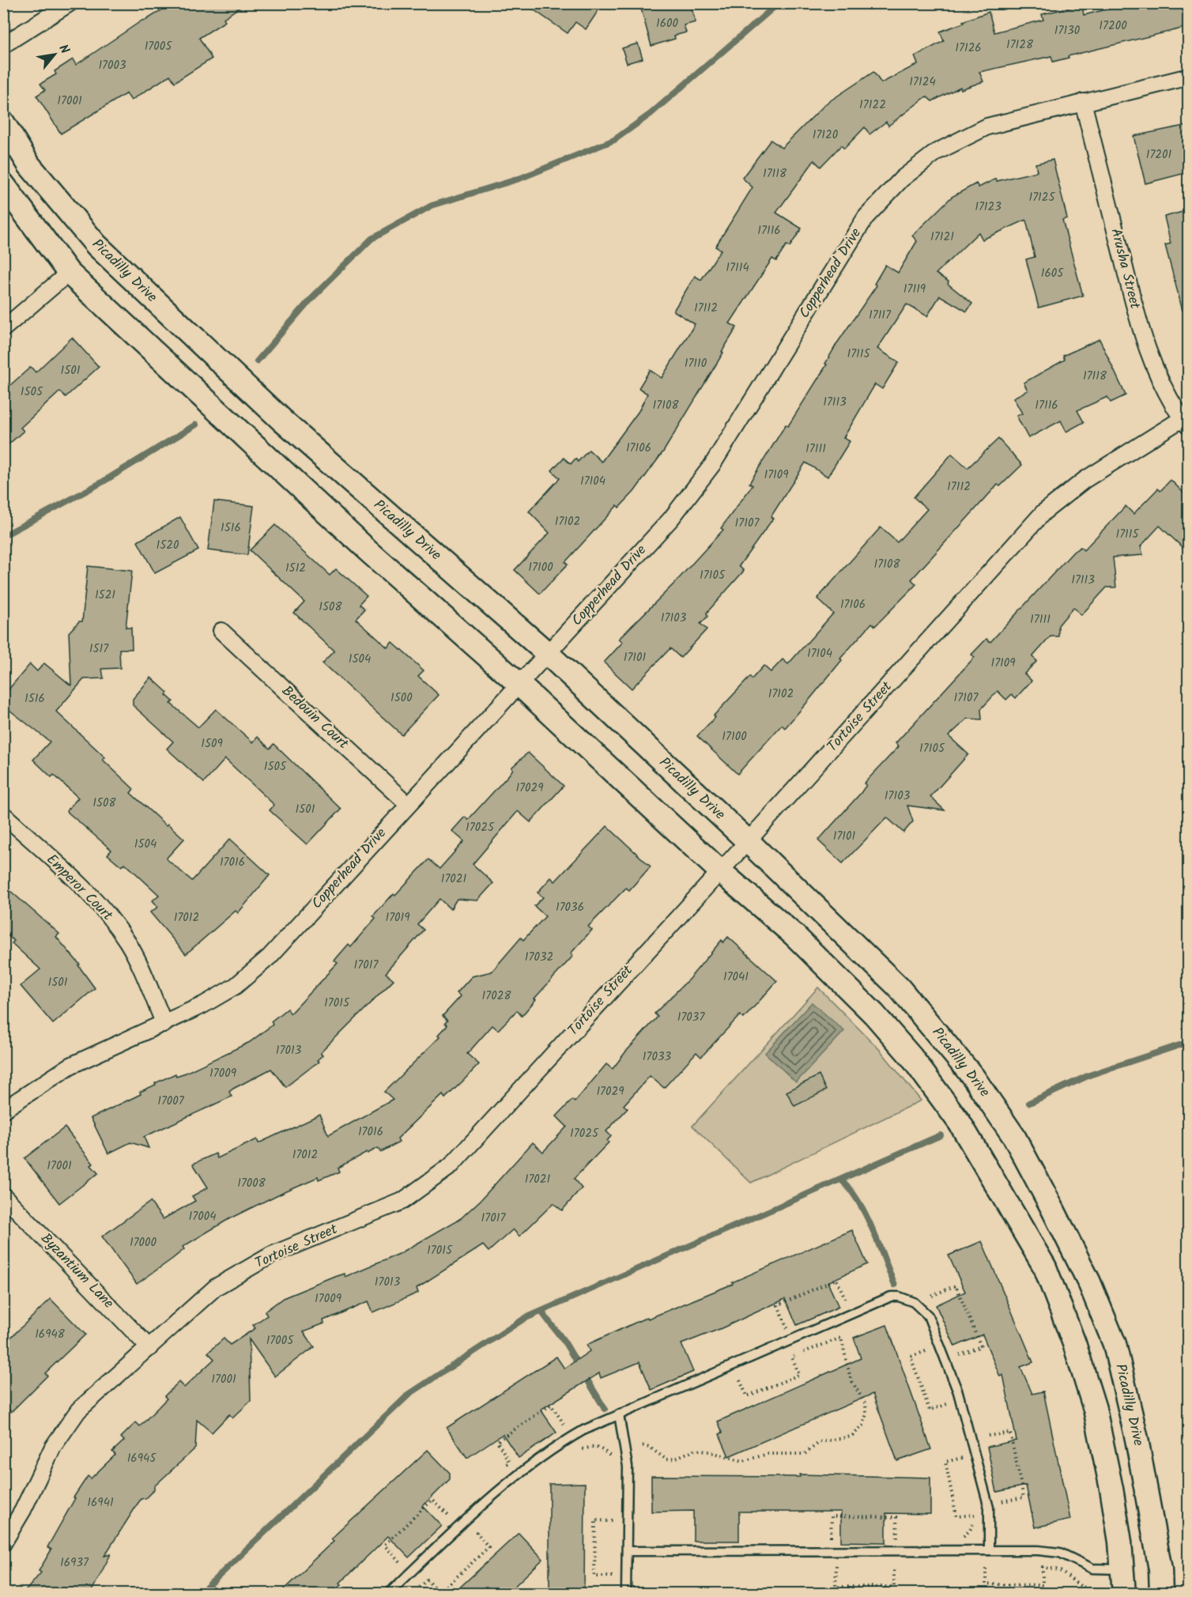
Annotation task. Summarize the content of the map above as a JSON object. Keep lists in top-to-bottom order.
{
  "streets": {
    "street": [
      "Arusha Street",
      "Picadilly Drive",
      "Copperhead Drive",
      "Tortoise Street",
      "Bedouin Court",
      "Emperor Court",
      "Byzantium Lane"
    ]
  },
  "crossings": [
    ["Arusha Street", "Copperhead Drive"],
    ["Arusha Street", "Tortoise Street"],
    ["Picadilly Drive", "Copperhead Drive"],
    ["Picadilly Drive", "Tortoise Street"],
    ["Copperhead Drive", "Bedouin Court"],
    ["Copperhead Drive", "Emperor Court"],
    ["Tortoise Street", "Byzantium Lane"]
  ],
  "house_numbers": [
    "1600",
    "17200",
    "17130",
    "17128",
    "17005",
    "17126",
    "17003",
    "17124",
    "17001",
    "17122",
    "17120",
    "17201",
    "17118",
    "17125",
    "17123",
    "17116",
    "17121",
    "17114",
    "1605",
    "17119",
    "17112",
    "17117",
    "17115",
    "17110",
    "1501",
    "17118",
    "1505",
    "17113",
    "17108",
    "17116",
    "17106",
    "17111",
    "17109",
    "17104",
    "17112",
    "17102",
    "17107",
    "1516",
    "17115",
    "1520",
    "17108",
    "17100",
    "1512",
    "17105",
    "17113",
    "1521",
    "17106",
    "1508",
    "17103",
    "17111",
    "1517",
    "17104",
    "17101",
    "1504",
    "17109",
    "17102",
    "1500",
    "17107",
    "1516",
    "17100",
    "1509",
    "17105",
    "1505",
    "17029",
    "17103",
    "1508",
    "1501",
    "17025",
    "17101",
    "1504",
    "17016",
    "17021",
    "17036",
    "17012",
    "17019",
    "17032",
    "17017",
    "17041",
    "1501",
    "17028",
    "17015",
    "17037",
    "17013",
    "17033",
    "17009",
    "17029",
    "17007",
    "17016",
    "17025",
    "17012",
    "17001",
    "17021",
    "17008",
    "17004",
    "17017",
    "17000",
    "17015",
    "17013",
    "17009",
    "16948",
    "17005",
    "17001",
    "16945",
    "16941",
    "16937"
  ],
  "north": "top right"
}
